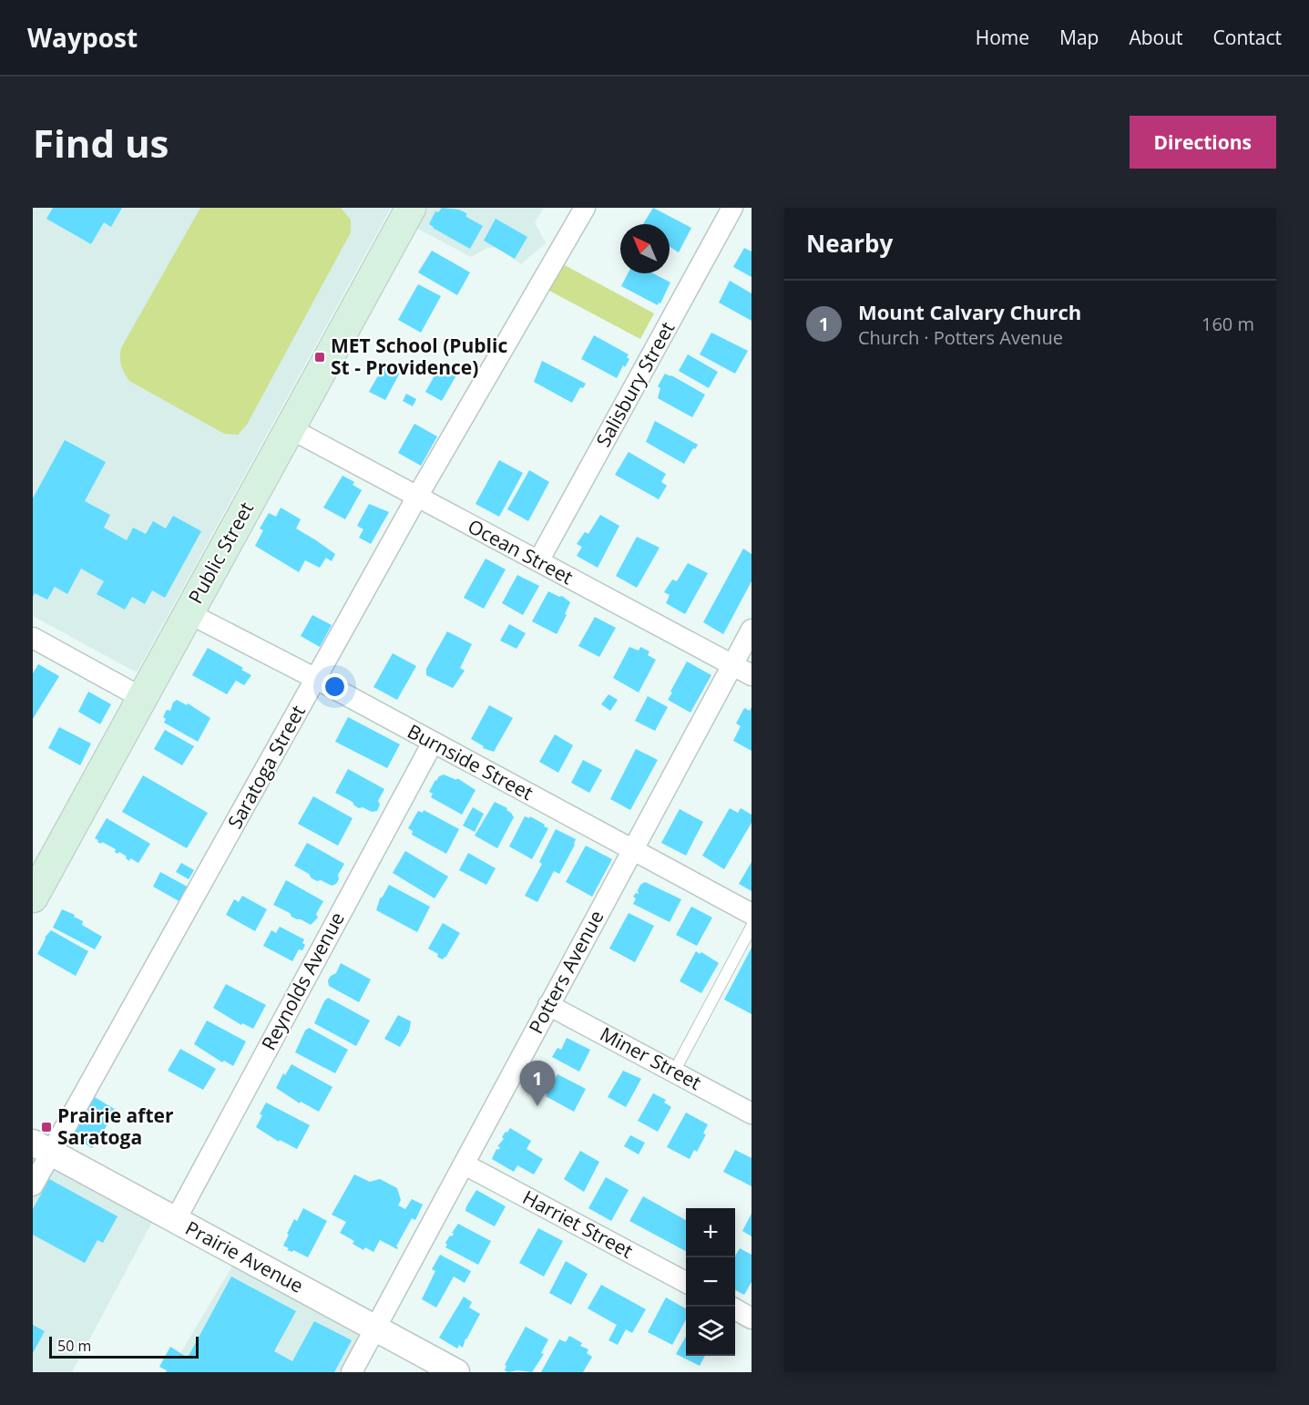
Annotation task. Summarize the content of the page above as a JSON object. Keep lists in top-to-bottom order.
{
  "streets": {
    "main road": ["Public Street"],
    "street": [
      "Salisbury Street",
      "Ocean Street",
      "Burnside Street",
      "Saratoga Street",
      "Potters Avenue",
      "Reynolds Avenue",
      "Miner Street",
      "Harriet Street",
      "Prairie Avenue"
    ]
  },
  "crossings": [
    ["Salisbury Street", "Ocean Street"],
    ["Ocean Street", "Public Street"],
    ["Ocean Street", "Saratoga Street"],
    ["Ocean Street", "Potters Avenue"],
    ["Public Street", "Burnside Street"],
    ["Burnside Street", "Saratoga Street"],
    ["Burnside Street", "Potters Avenue"],
    ["Burnside Street", "Reynolds Avenue"],
    ["Saratoga Street", "Prairie Avenue"],
    ["Potters Avenue", "Miner Street"],
    ["Potters Avenue", "Harriet Street"],
    ["Potters Avenue", "Prairie Avenue"],
    ["Reynolds Avenue", "Prairie Avenue"]
  ],
  "places": {
    "transit": ["MET School (Public St - Providence)", "Prairie after Saratoga"]
  },
  "scale_bar": "50 m",
  "north": "top left",
  "page": {
    "header": "Waypost",
    "nav": [
      "Home",
      "Map",
      "About",
      "Contact"
    ],
    "buttons": "Directions",
    "title": "Find us",
    "heading": "Nearby",
    "list": [
      {
        "mark": "1",
        "name": "Mount Calvary Church",
        "note": "Church · Potters Avenue",
        "value": "160 m"
      }
    ],
    "pins": "1",
    "map_buttons": ["+", "−"],
    "scale": "50 m"
  }
}
